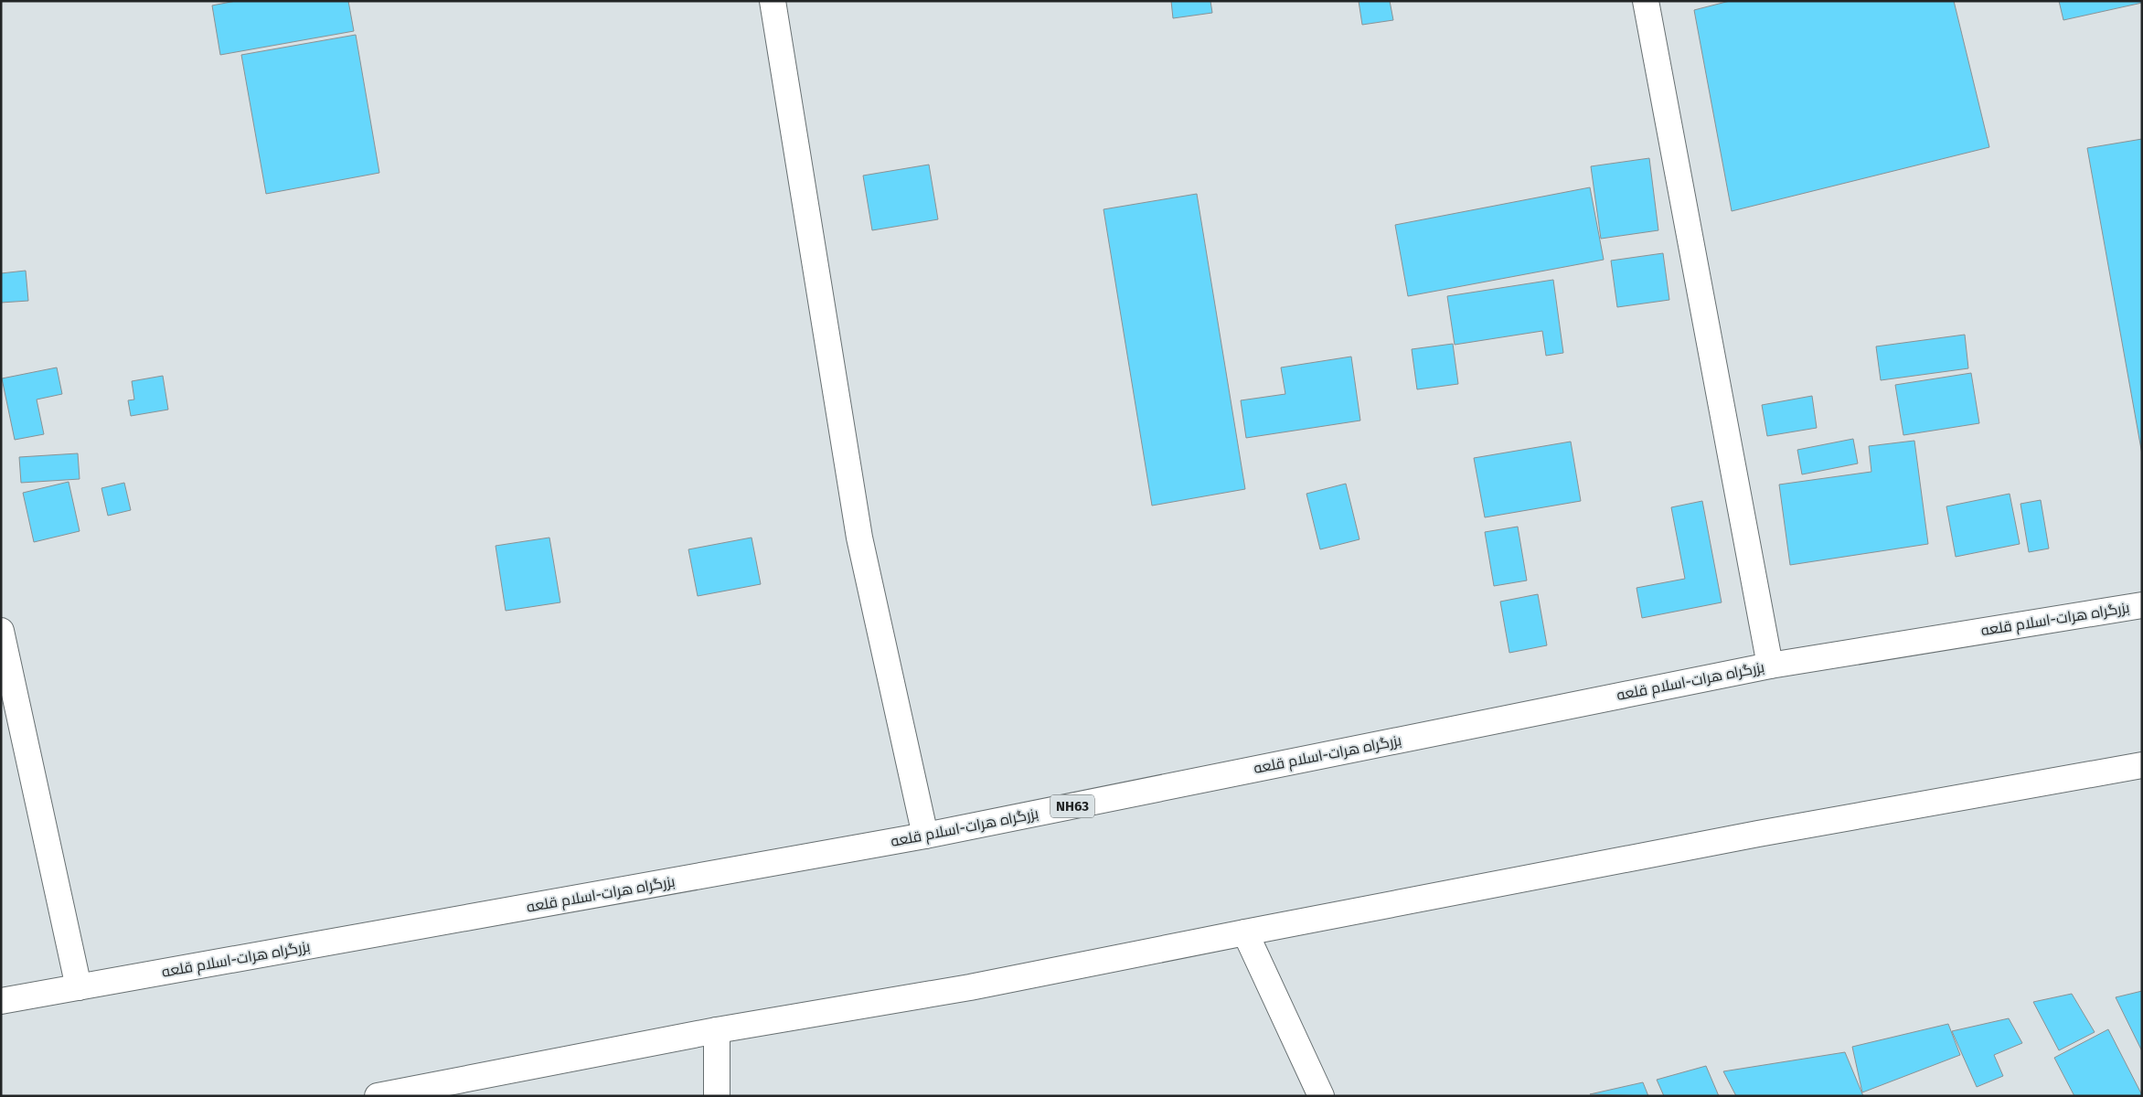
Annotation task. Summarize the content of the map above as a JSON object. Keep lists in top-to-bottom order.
{
  "streets": {
    "main road": ["بزرگراه هرات-اسلام قلعه", "NH63"]
  }
}
